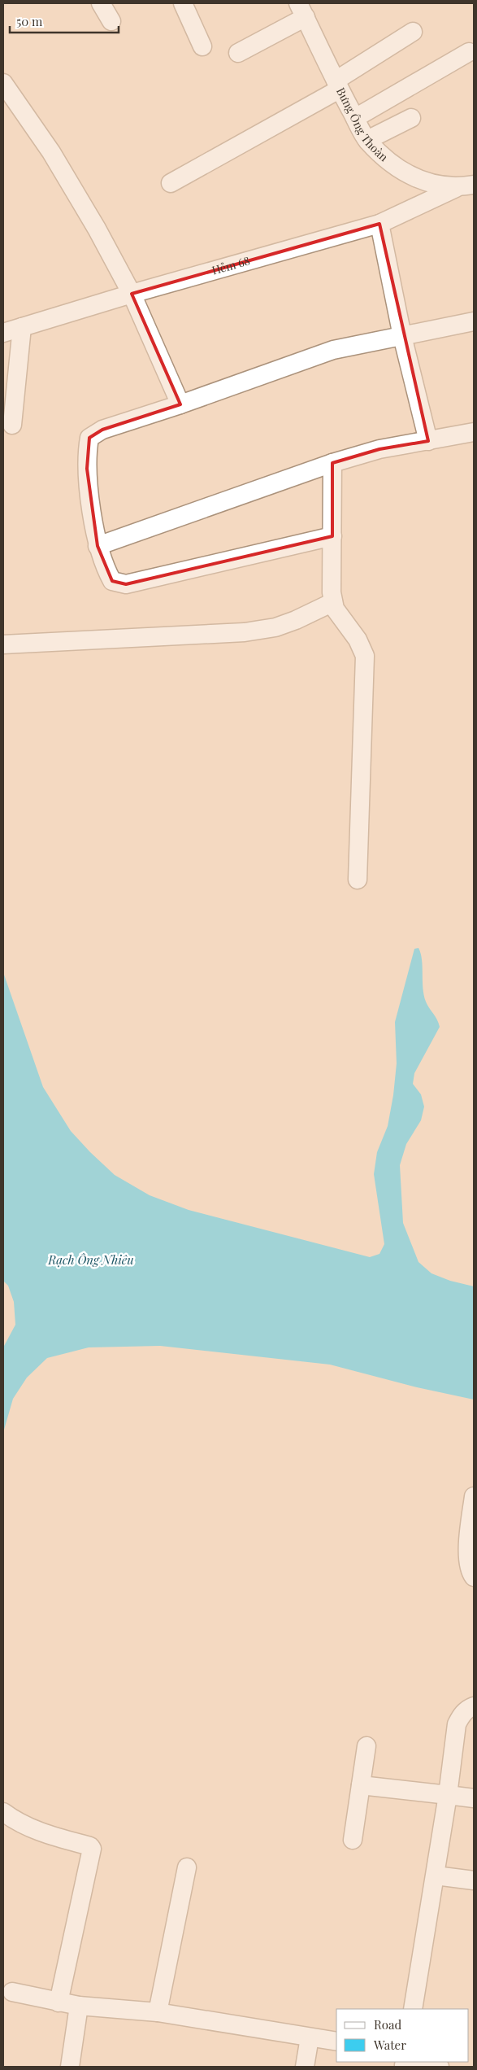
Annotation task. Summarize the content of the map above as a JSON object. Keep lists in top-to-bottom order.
{
  "streets": {
    "street": ["Bưng Ông Thoàn", "Hẻm 68"]
  },
  "crossings": [
    ["Bưng Ông Thoàn", "Hẻm 68"]
  ],
  "water": ["Rạch Ông Nhiêu"],
  "legend": ["Road", "Water"],
  "scale_bar": "50 m"
}
